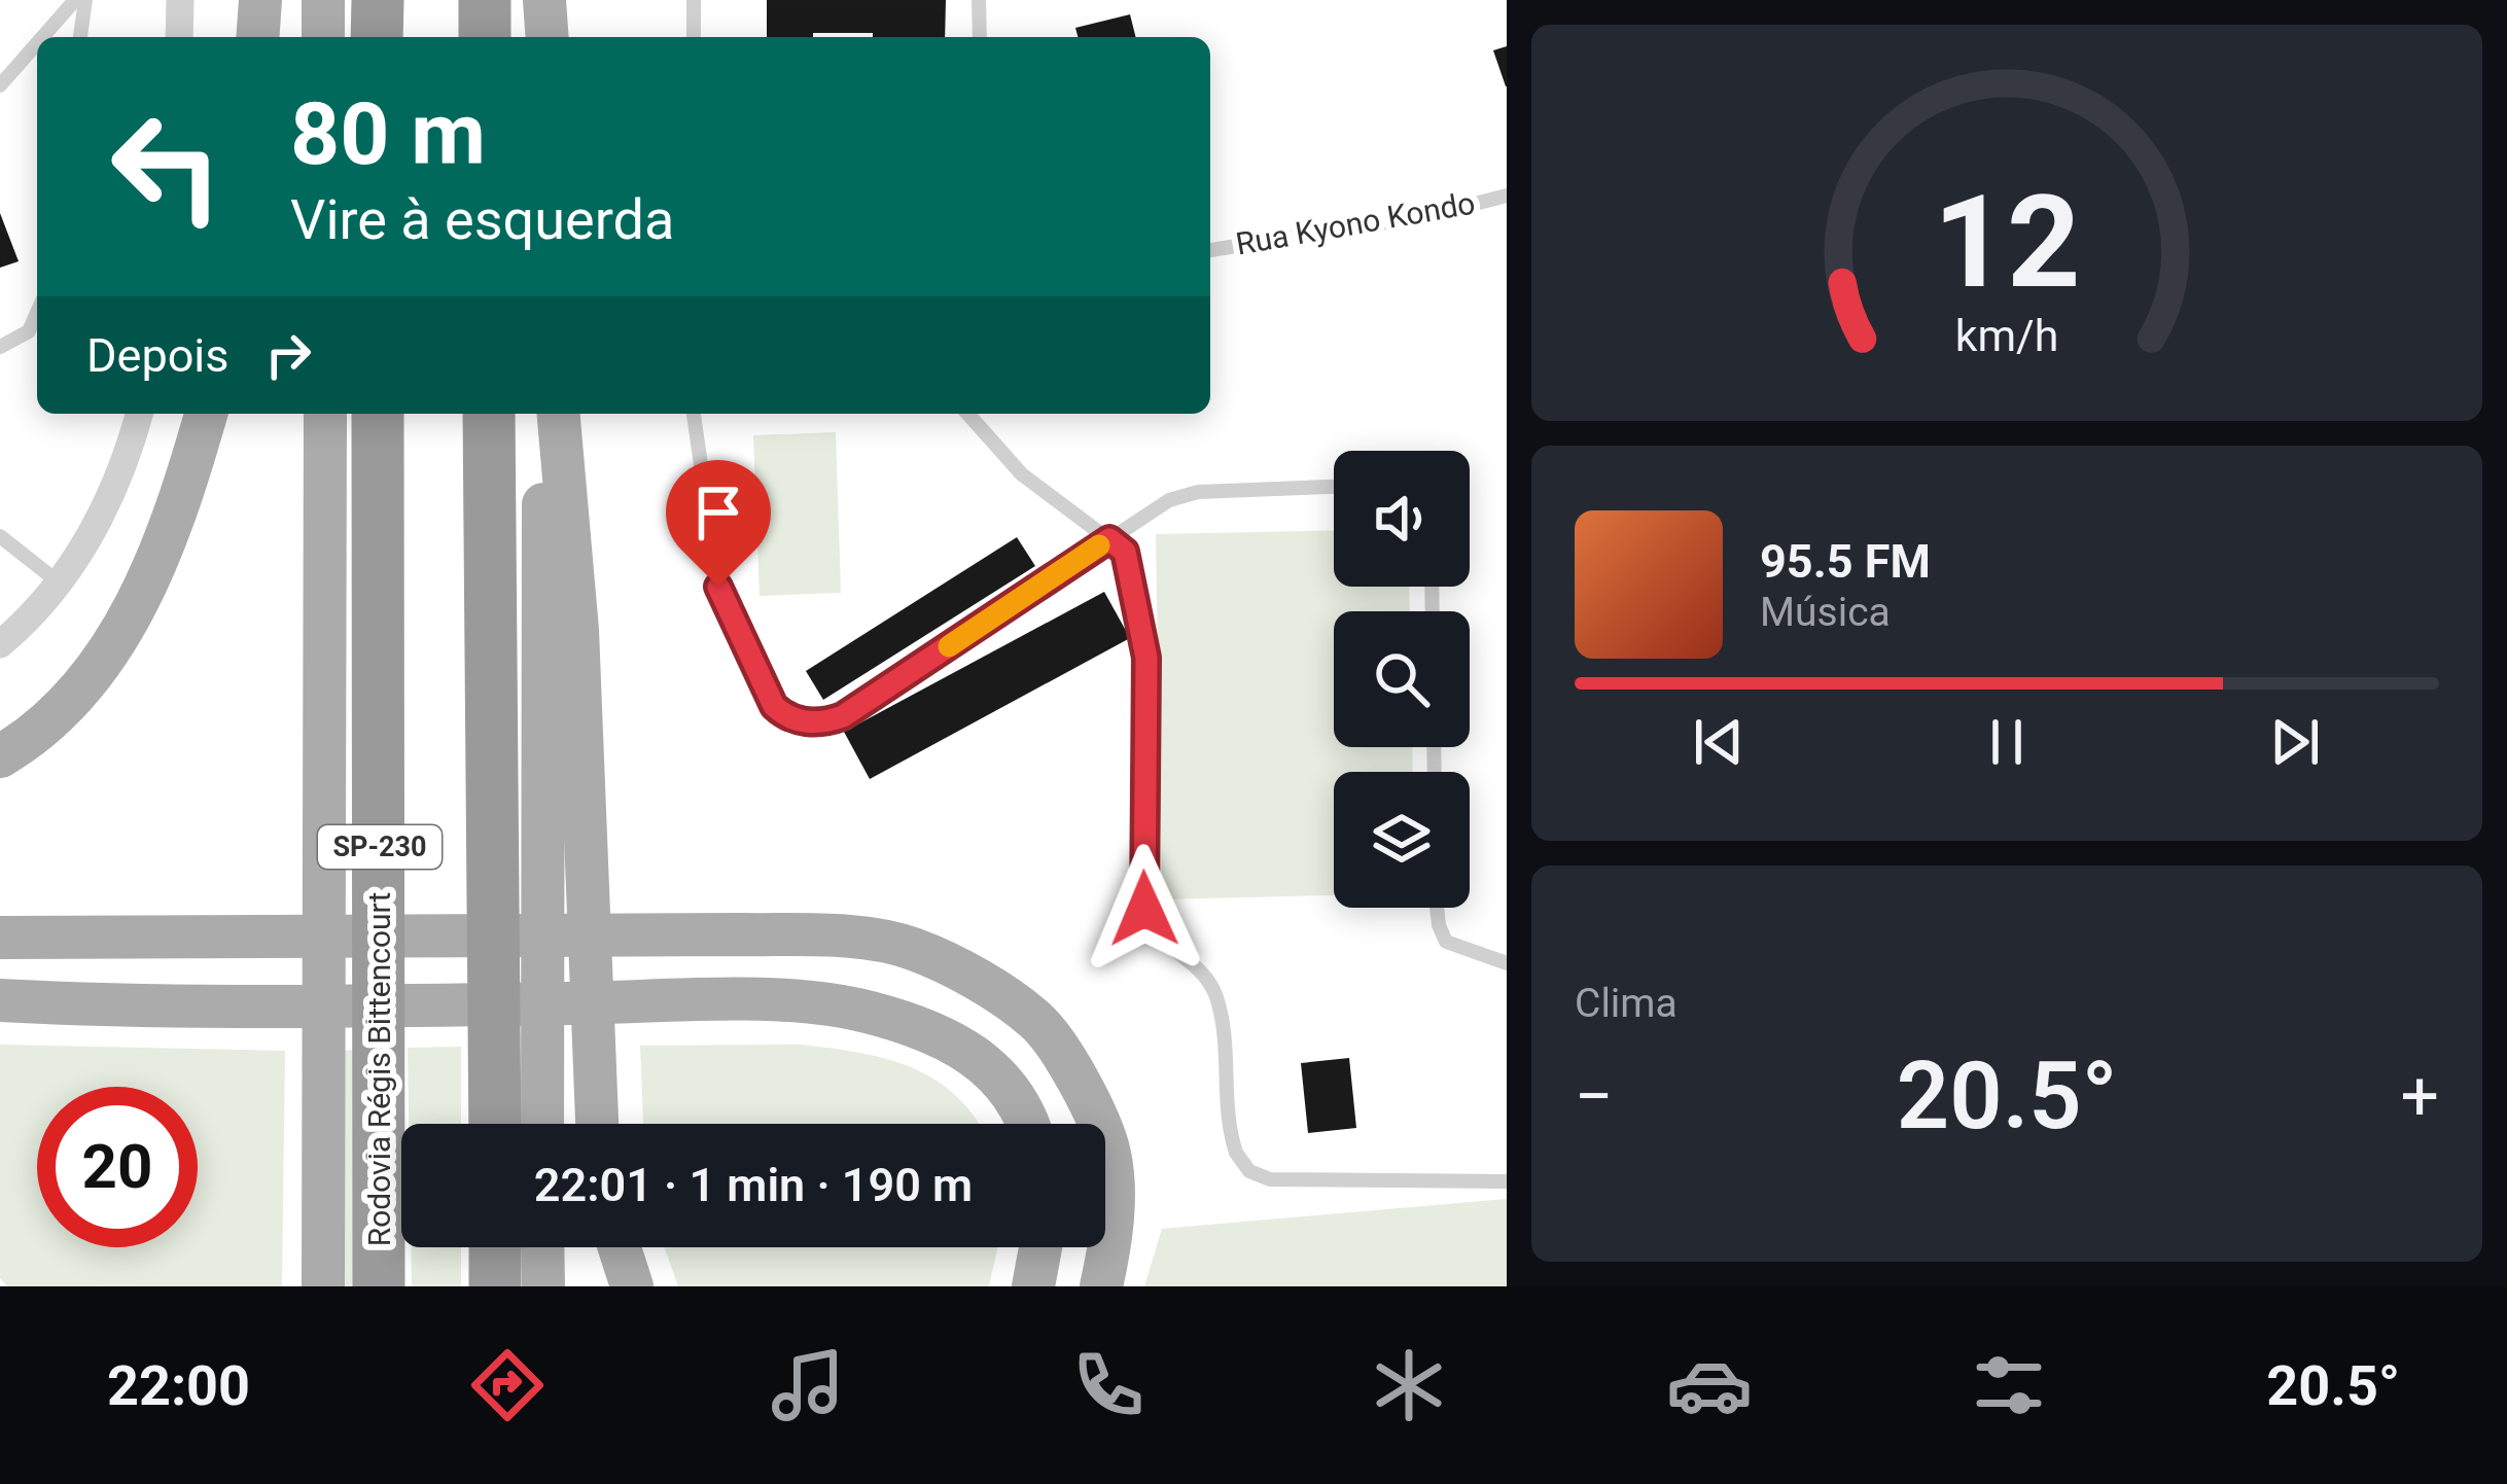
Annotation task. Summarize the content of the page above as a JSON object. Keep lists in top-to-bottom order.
{
  "streets": {
    "highway": ["SP-230", "Rodovia Régis Bittencourt"],
    "lane": ["Rua Kyono Kondo"]
  },
  "page": {
    "turn": ["80 m", "Vire à esquerda"],
    "then": "Depois",
    "song": ["95.5 FM", "Música"],
    "tile": "Clima",
    "heat": ["−", "20.5°", "+"],
    "limit": "20",
    "trip": "22:01 · 1 min · 190 m",
    "tabs": ["22:00", "20.5°"],
    "gauge": ["12", "km/h"]
  }
}
